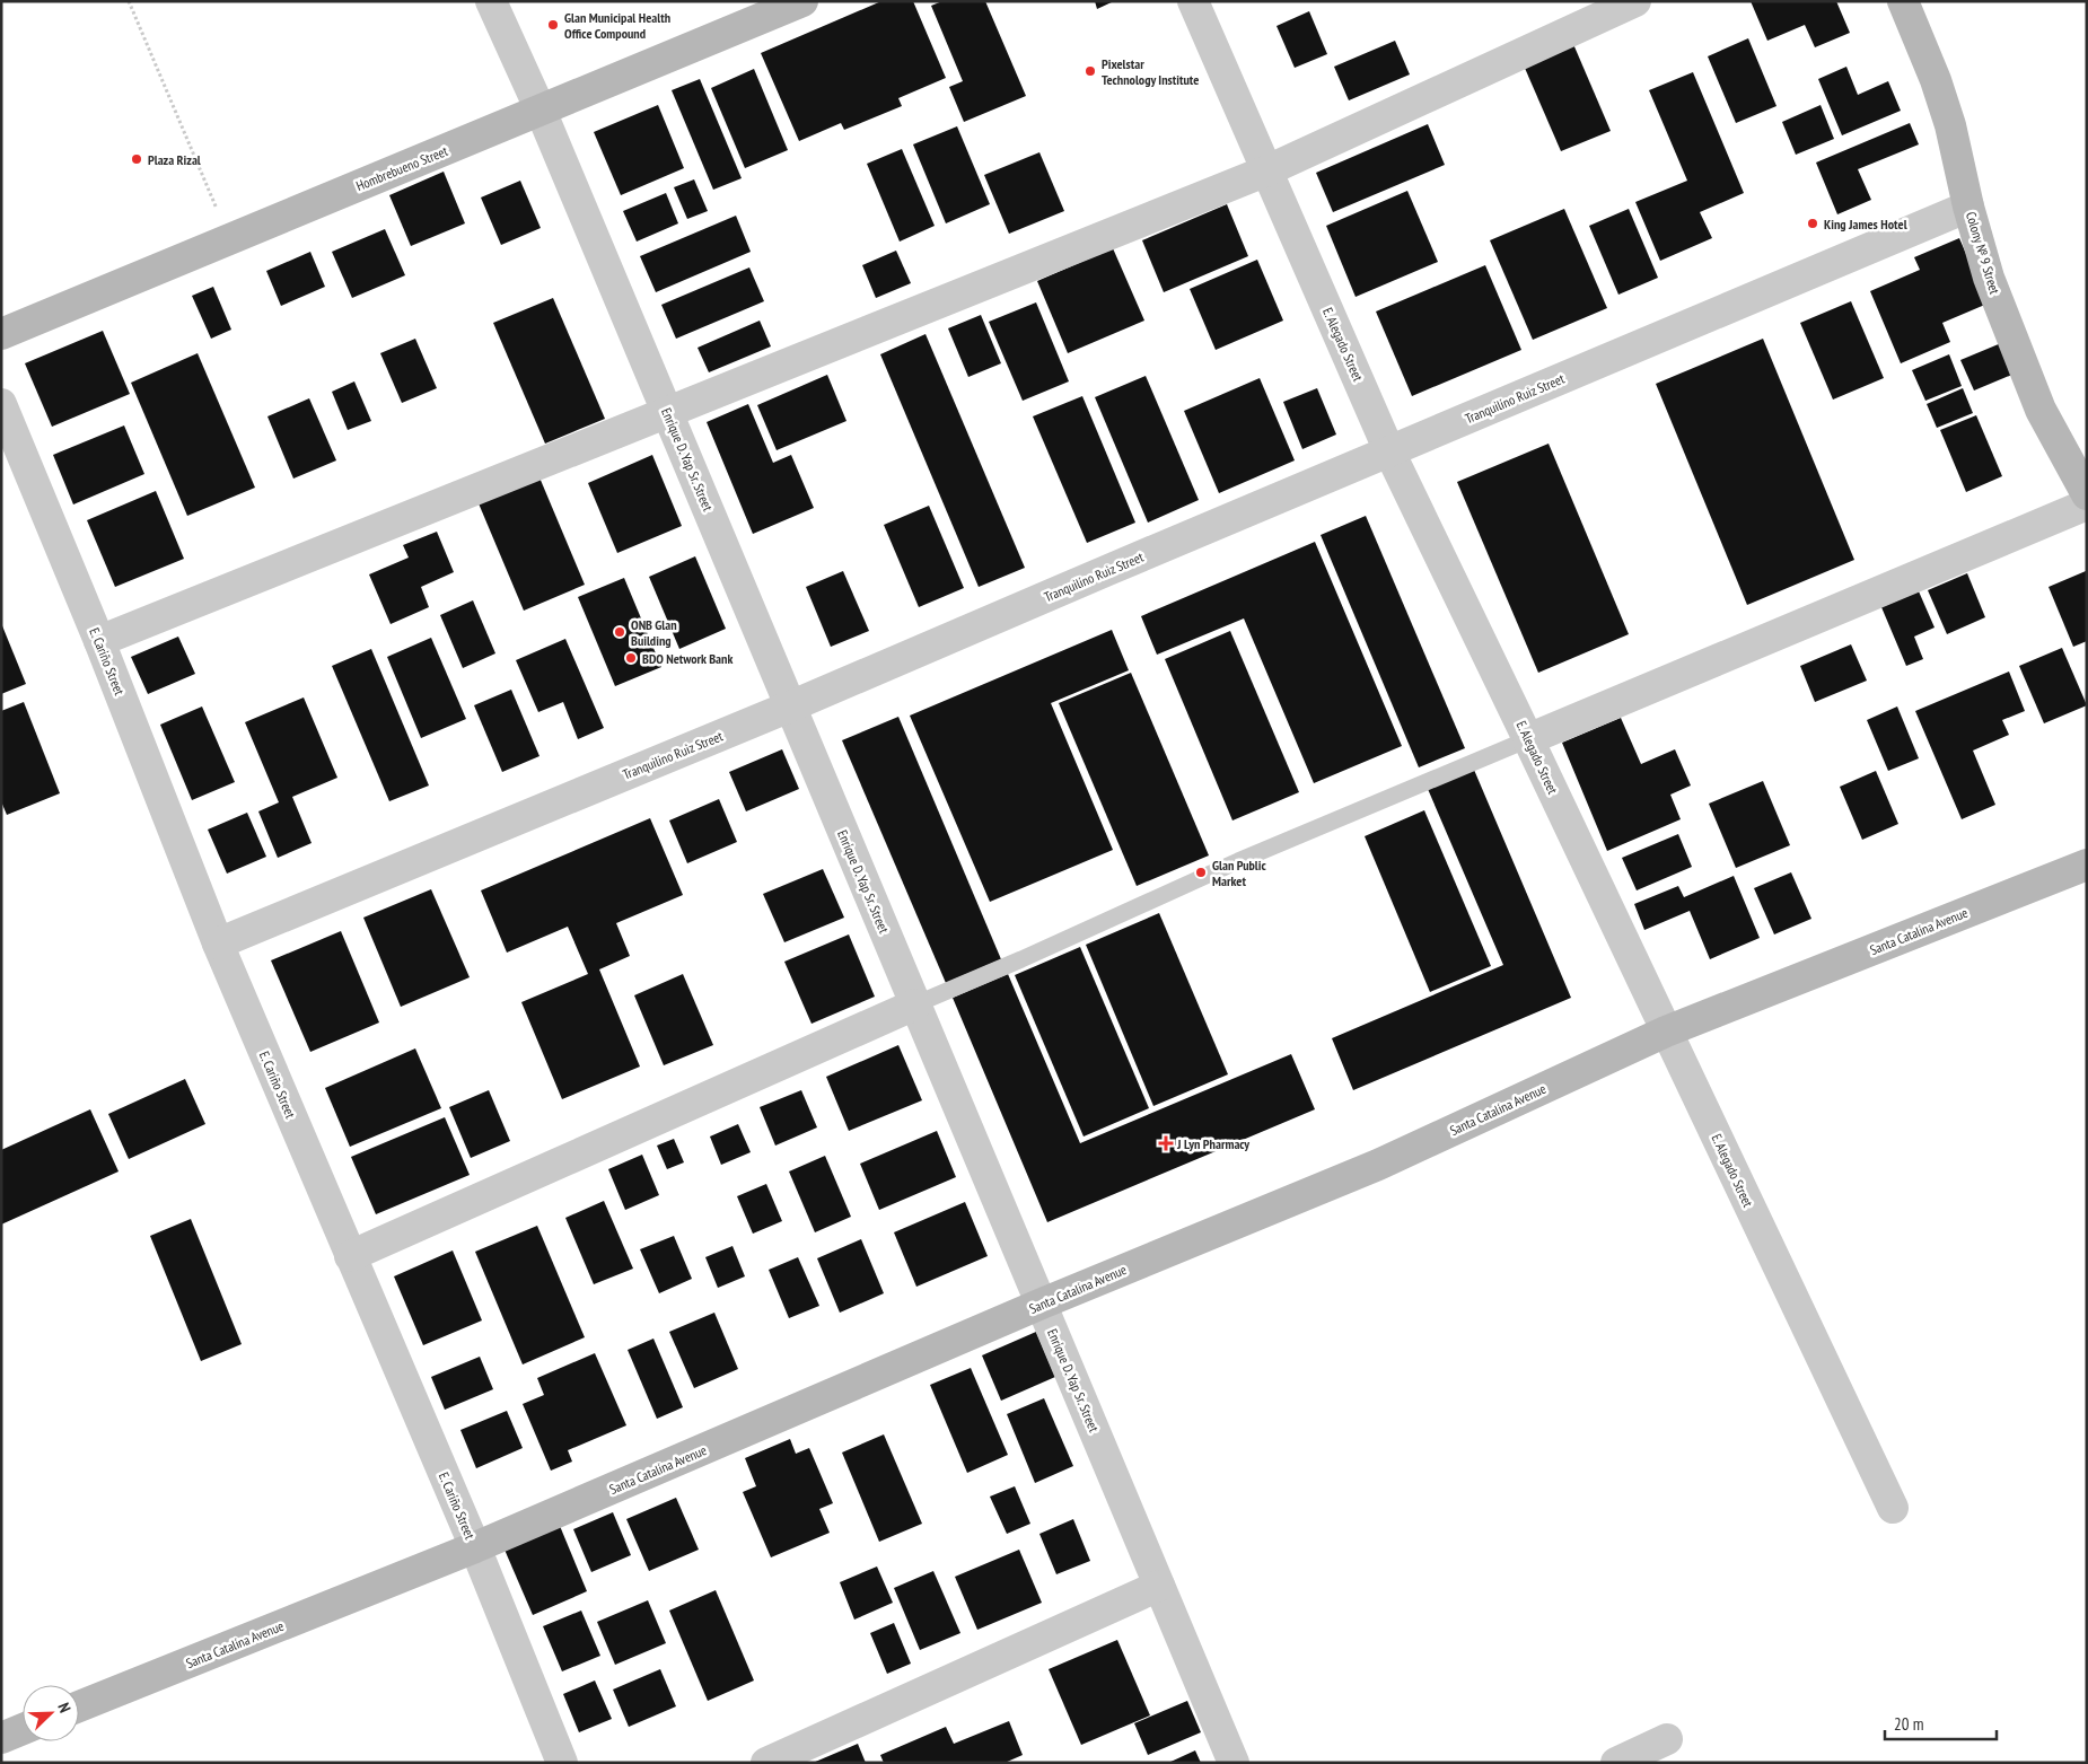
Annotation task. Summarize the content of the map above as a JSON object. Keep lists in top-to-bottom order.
{
  "streets": {
    "street": [
      "Hombrebueno Street",
      "Colony № 9 Street",
      "E. Alegado Street",
      "Tranquilino Ruiz Street",
      "Enrique D. Yap Sr. Street",
      "E. Cariño Street",
      "Santa Catalina Avenue"
    ]
  },
  "crossings": [
    ["Hombrebueno Street", "Enrique D. Yap Sr. Street"],
    ["Colony № 9 Street", "Tranquilino Ruiz Street"],
    ["E. Alegado Street", "Tranquilino Ruiz Street"],
    ["E. Alegado Street", "Santa Catalina Avenue"],
    ["Tranquilino Ruiz Street", "Enrique D. Yap Sr. Street"],
    ["Tranquilino Ruiz Street", "E. Cariño Street"],
    ["Enrique D. Yap Sr. Street", "Santa Catalina Avenue"],
    ["E. Cariño Street", "Santa Catalina Avenue"]
  ],
  "places": {
    "other": [
      "Glan Municipal Health Office Compound",
      "Pixelstar Technology Institute",
      "Plaza Rizal",
      "King James Hotel",
      "ONB Glan Building",
      "BDO Network Bank",
      "Glan Public Market"
    ],
    "health": ["J Lyn Pharmacy"]
  },
  "scale_bar": "20 m",
  "north": "top right"
}
